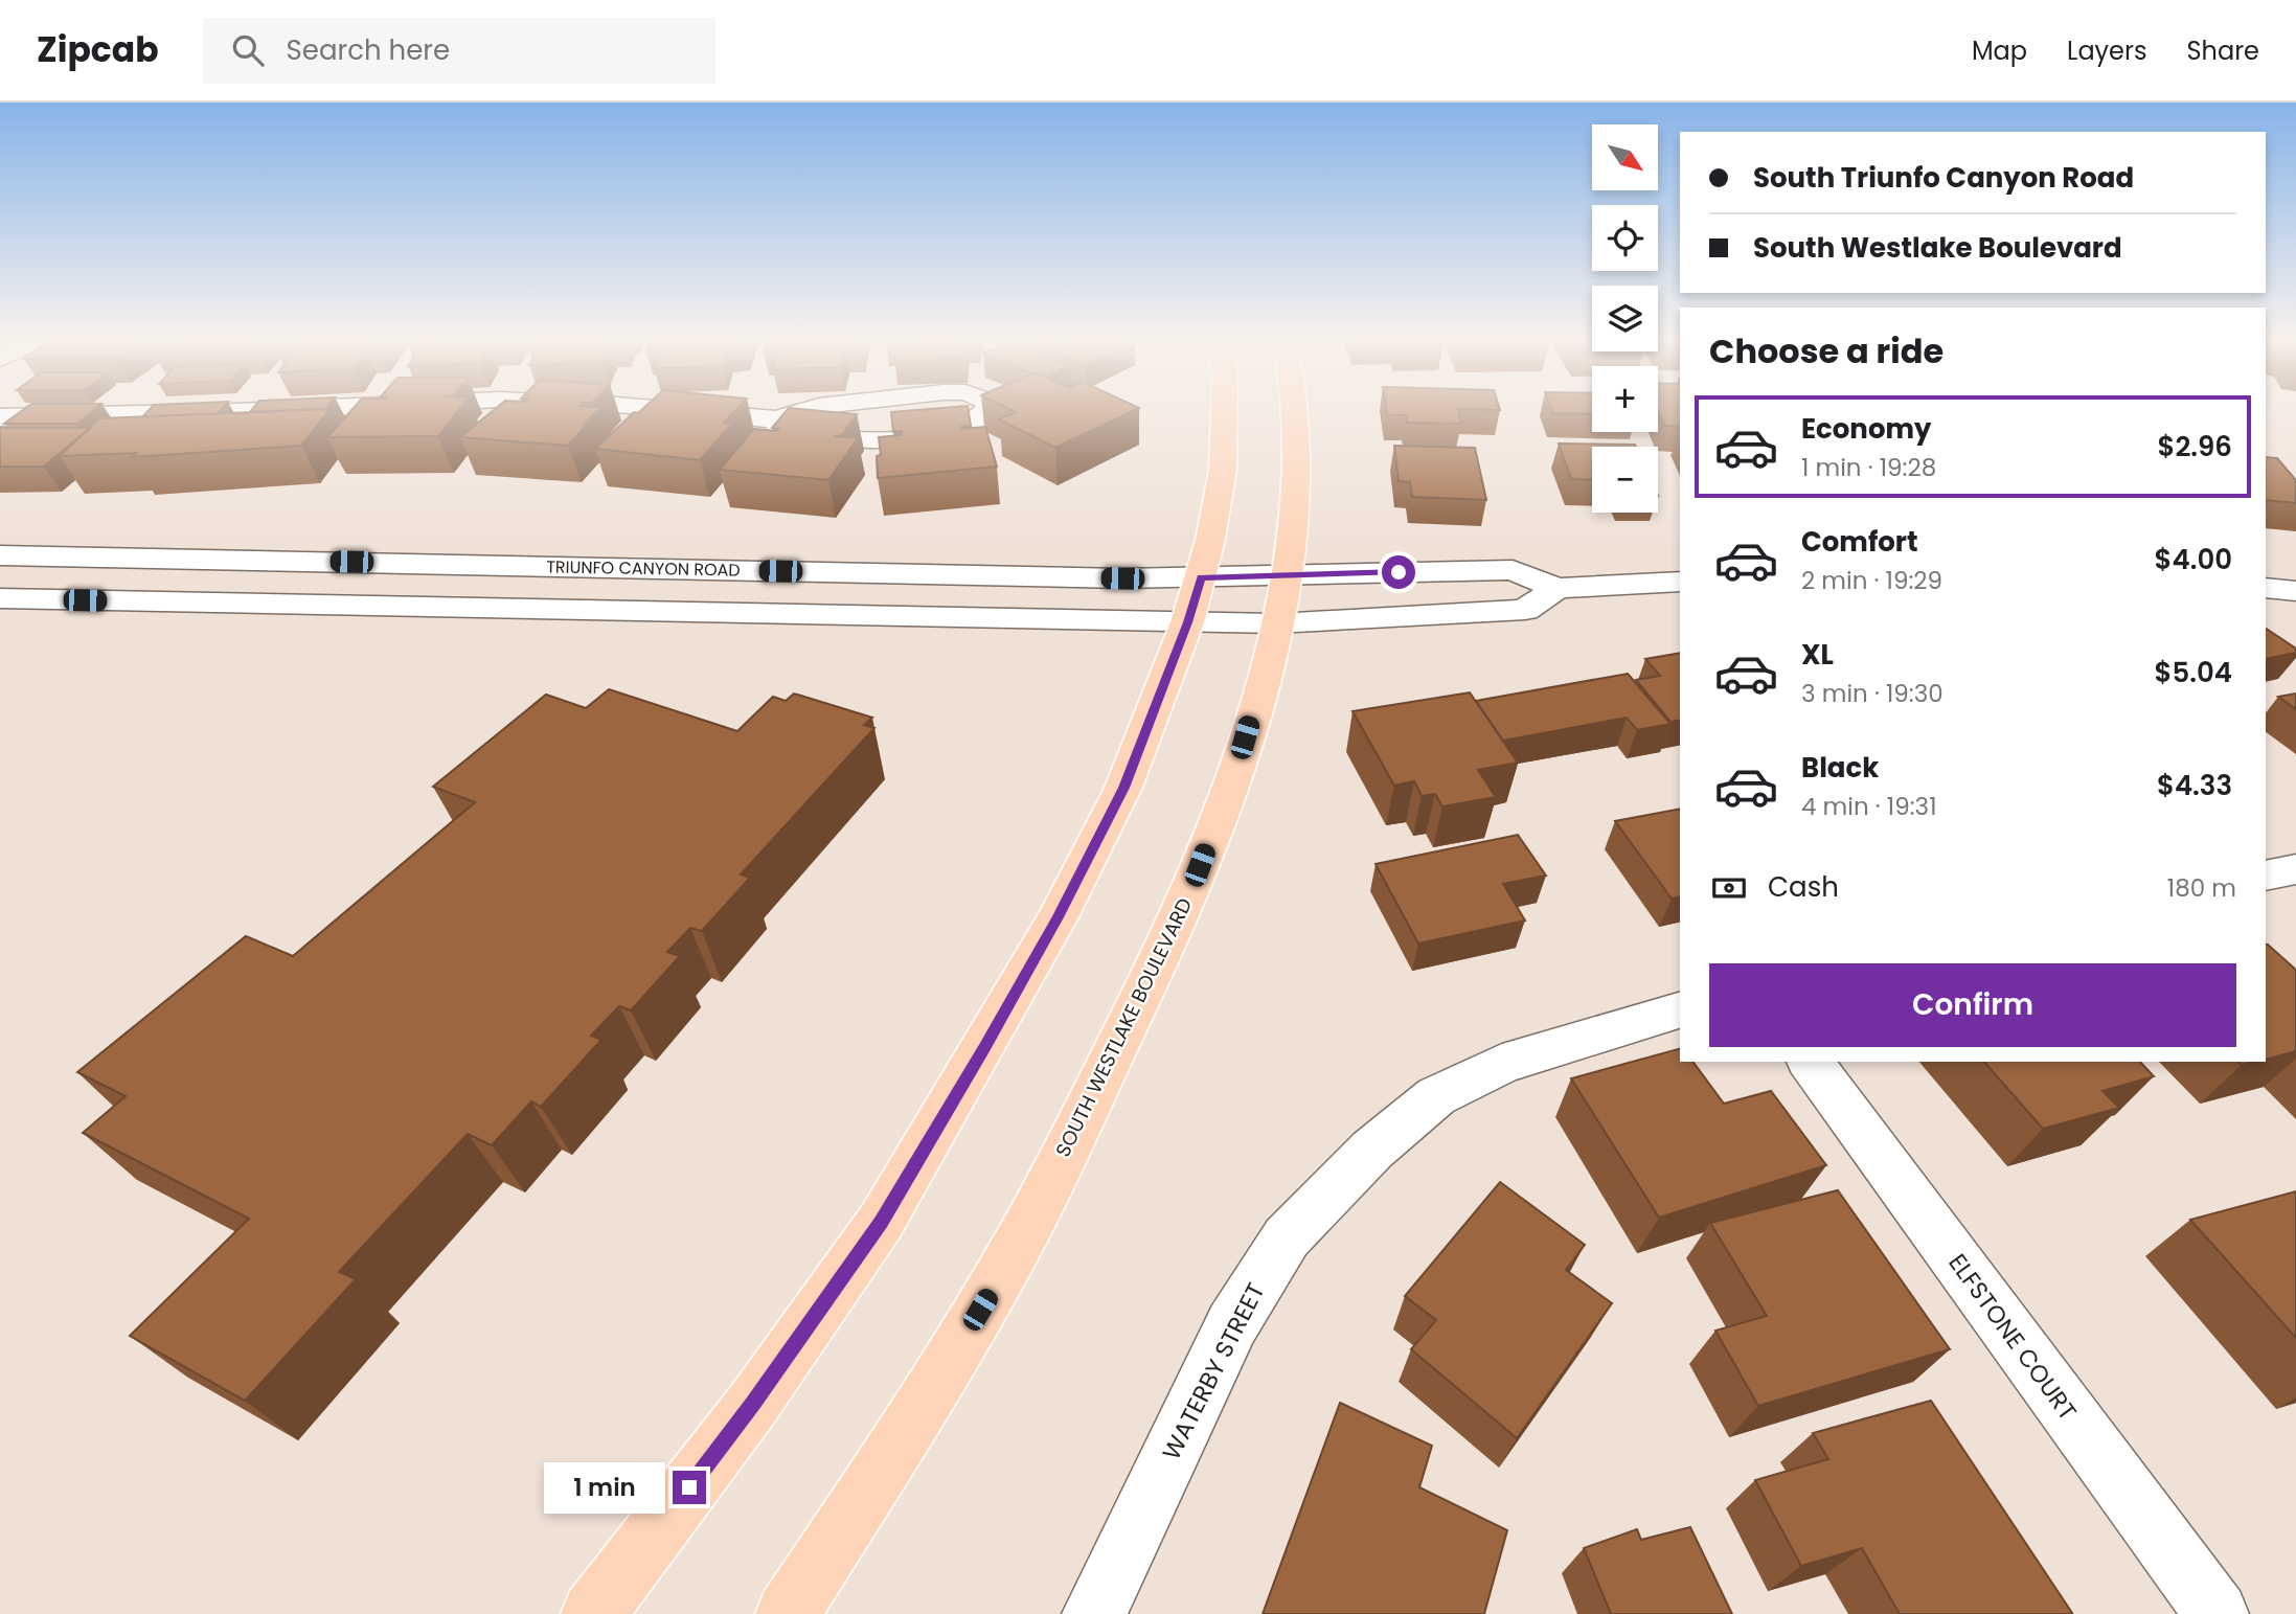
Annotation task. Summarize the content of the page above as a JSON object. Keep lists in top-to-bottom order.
{
  "streets": {
    "main road": ["SOUTH WESTLAKE BOULEVARD"],
    "street": ["TRIUNFO CANYON ROAD", "ELFSTONE COURT", "WATERBY STREET"]
  },
  "crossings": [
    ["TRIUNFO CANYON ROAD", "SOUTH WESTLAKE BOULEVARD"]
  ],
  "north": "bottom right",
  "page": {
    "header": "Zipcab",
    "search": "Search here",
    "nav": ["Map", "Layers", "Share"],
    "map_buttons": ["+", "−"],
    "banner": ["South Triunfo Canyon Road", "South Westlake Boulevard"],
    "heading": "Choose a ride",
    "list": [
      {
        "name": "Economy",
        "note": "1 min · 19:28",
        "value": "$2.96"
      },
      {
        "name": "Comfort",
        "note": "2 min · 19:29",
        "value": "$4.00"
      },
      {
        "name": "XL",
        "note": "3 min · 19:30",
        "value": "$5.04"
      },
      {
        "name": "Black",
        "note": "4 min · 19:31",
        "value": "$4.33"
      }
    ],
    "pay": ["Cash", "180 m"],
    "buttons": "Confirm",
    "bubble": "1 min"
  }
}
